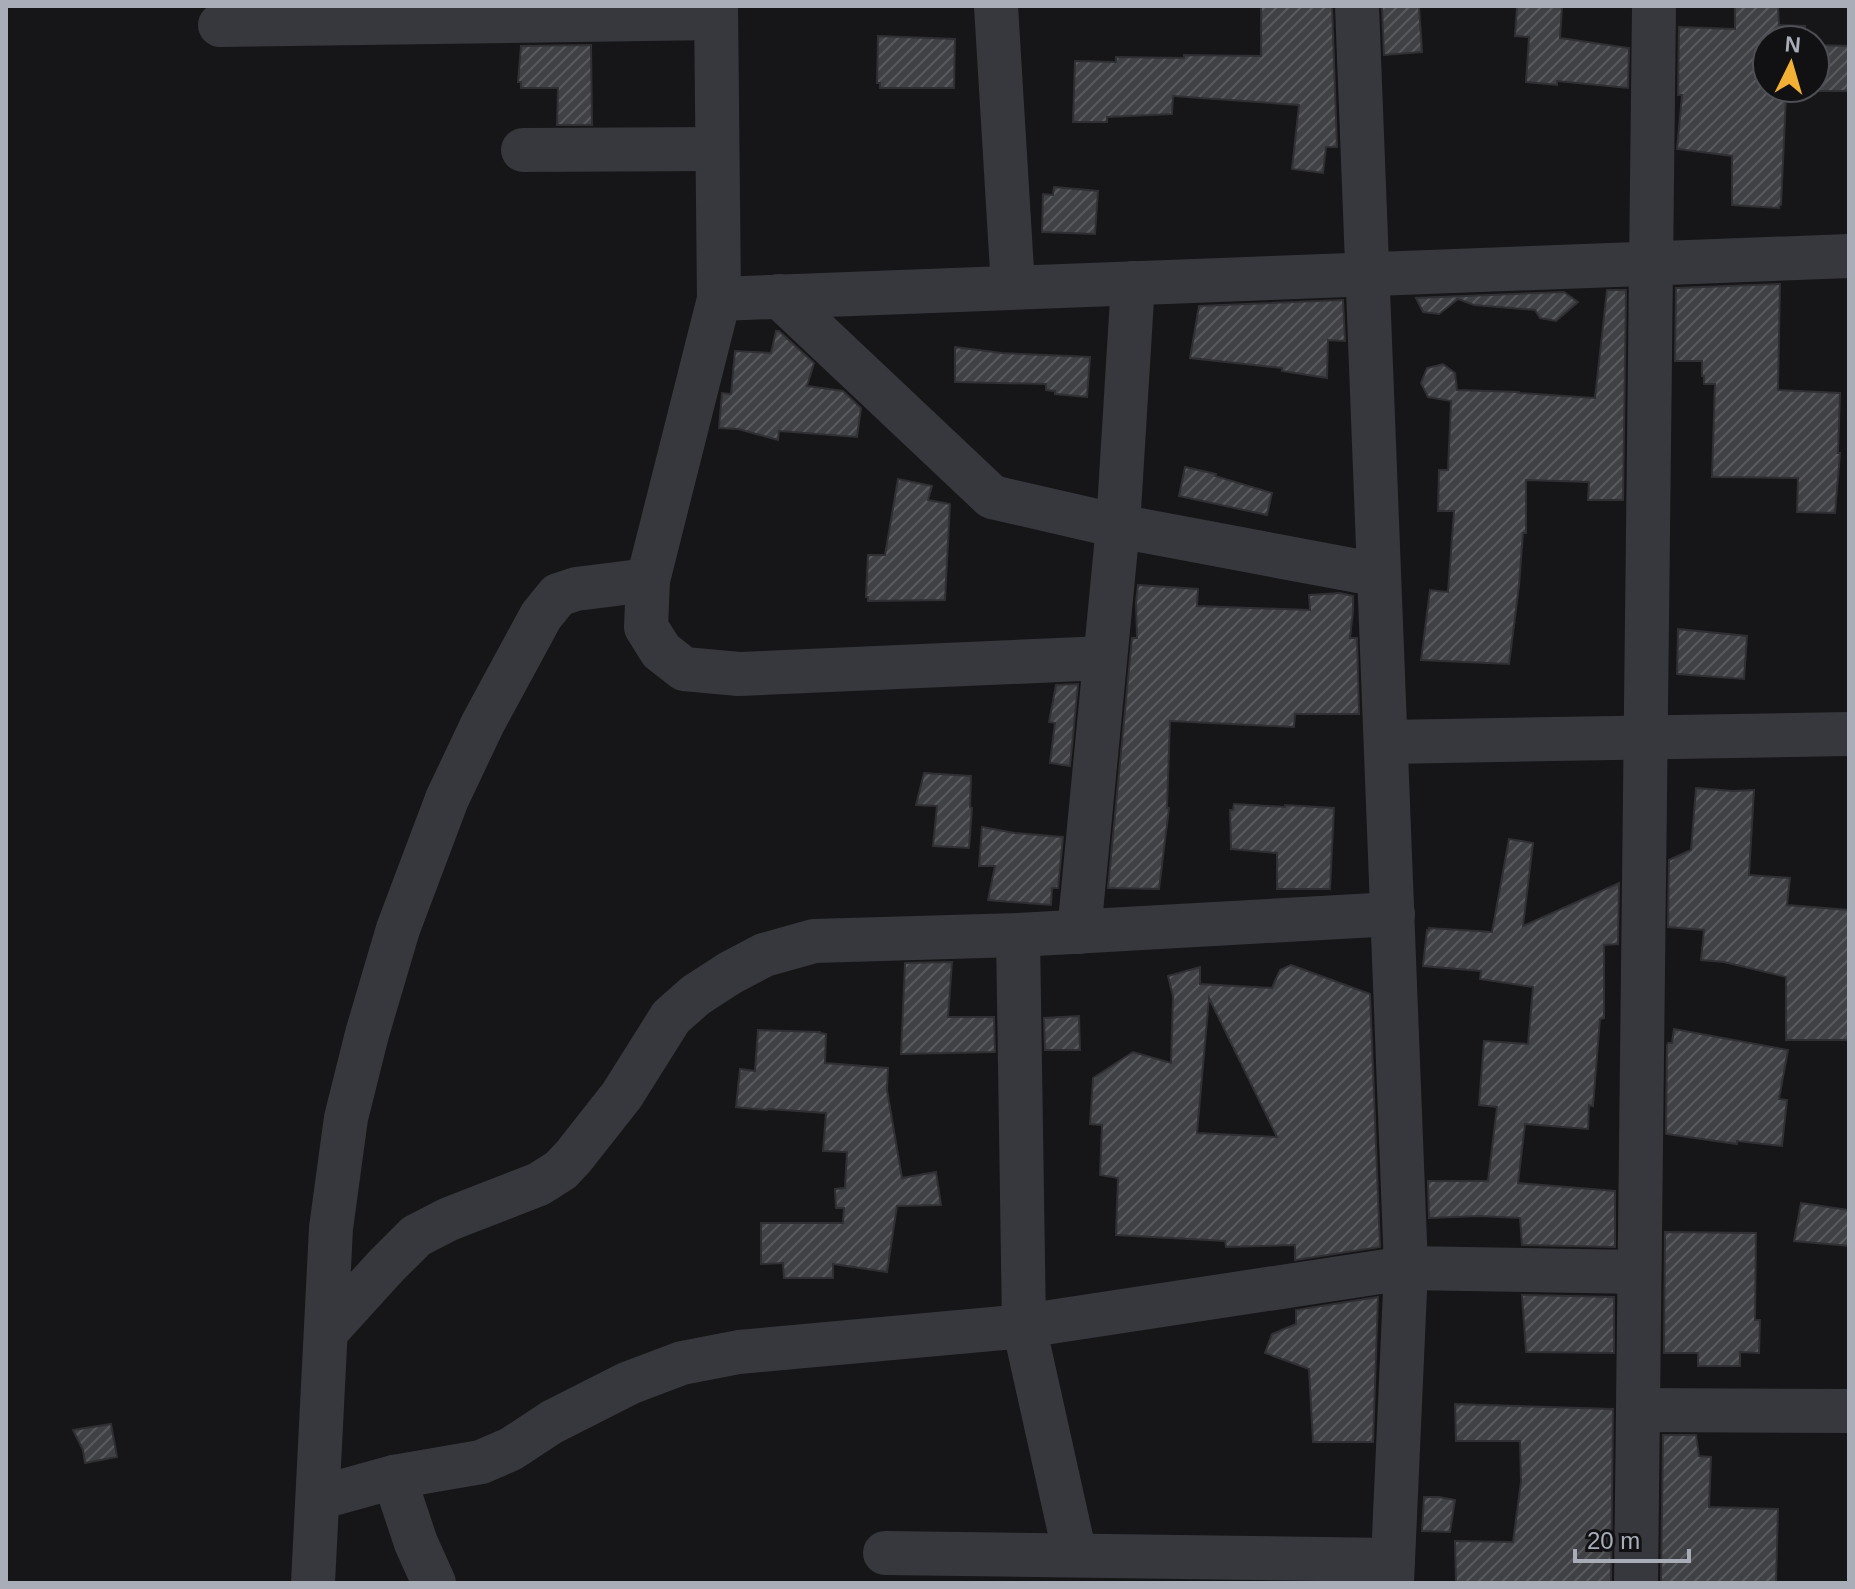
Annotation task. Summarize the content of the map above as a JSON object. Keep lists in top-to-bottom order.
{
  "scale_bar": "20 m",
  "north": "top"
}
